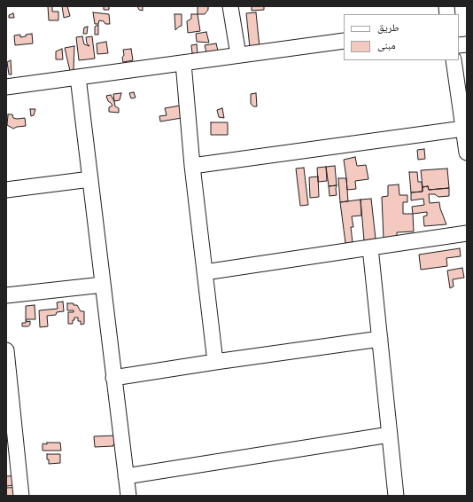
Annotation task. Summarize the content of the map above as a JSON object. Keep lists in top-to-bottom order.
{
  "legend": ["طريق", "مبنى"]
}
